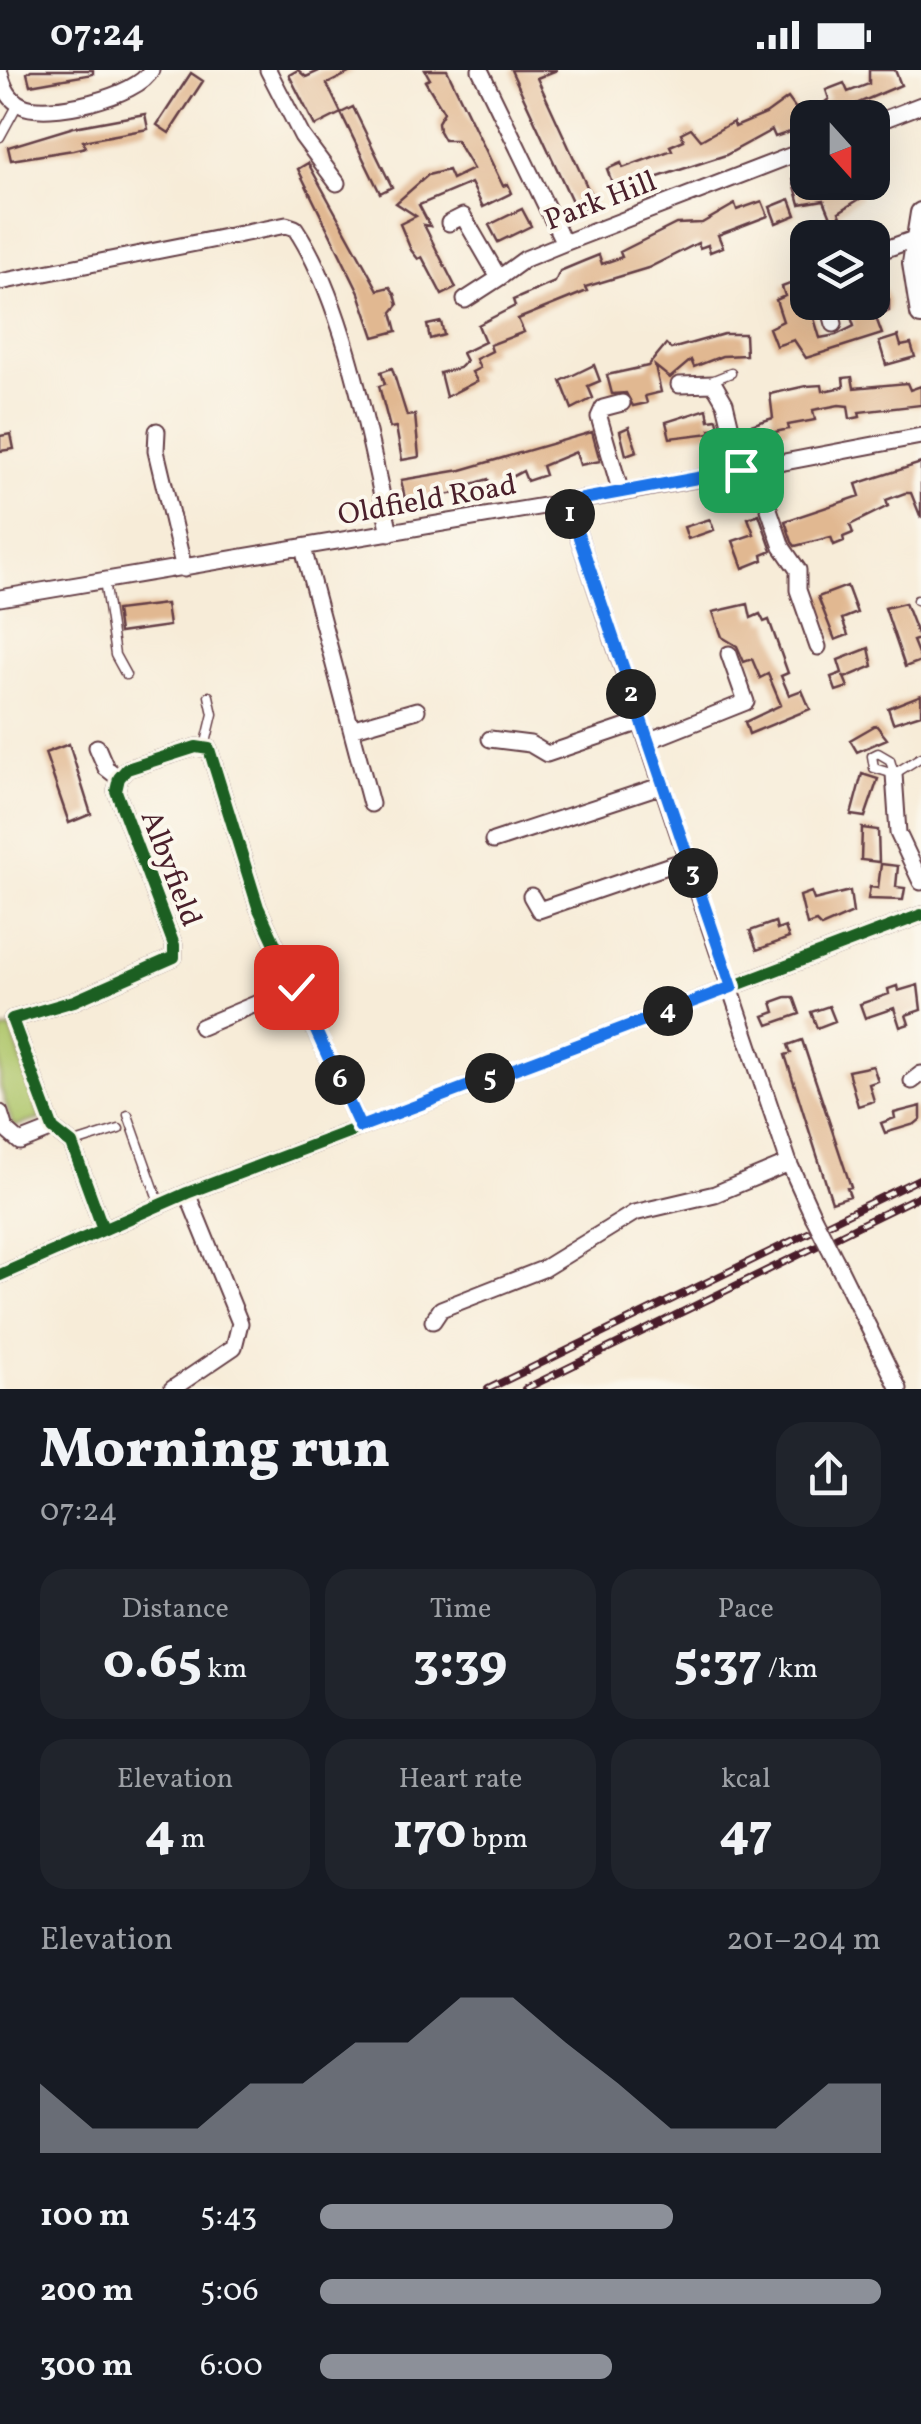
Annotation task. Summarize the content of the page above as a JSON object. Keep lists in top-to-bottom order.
{
  "streets": {
    "street": ["Park Hill", "Oldfield Road", "Albyfield"]
  },
  "north": "bottom",
  "page": {
    "status": "07:24",
    "pins": [
      "1",
      "2",
      "3",
      "4",
      "5",
      "6"
    ],
    "heading": ["Morning run", "07:24"],
    "stats": [
      ["Distance", "0.65 km"],
      ["Time", "3:39"],
      ["Pace", "5:37 /km"],
      ["Elevation", "4 m"],
      ["Heart rate", "170 bpm"],
      ["kcal", "47"]
    ],
    "chart": ["Elevation", "201–204 m"],
    "list": [
      {
        "name": "100 m",
        "note": "5:43"
      },
      {
        "name": "200 m",
        "note": "5:06"
      },
      {
        "name": "300 m",
        "note": "6:00"
      }
    ]
  }
}
